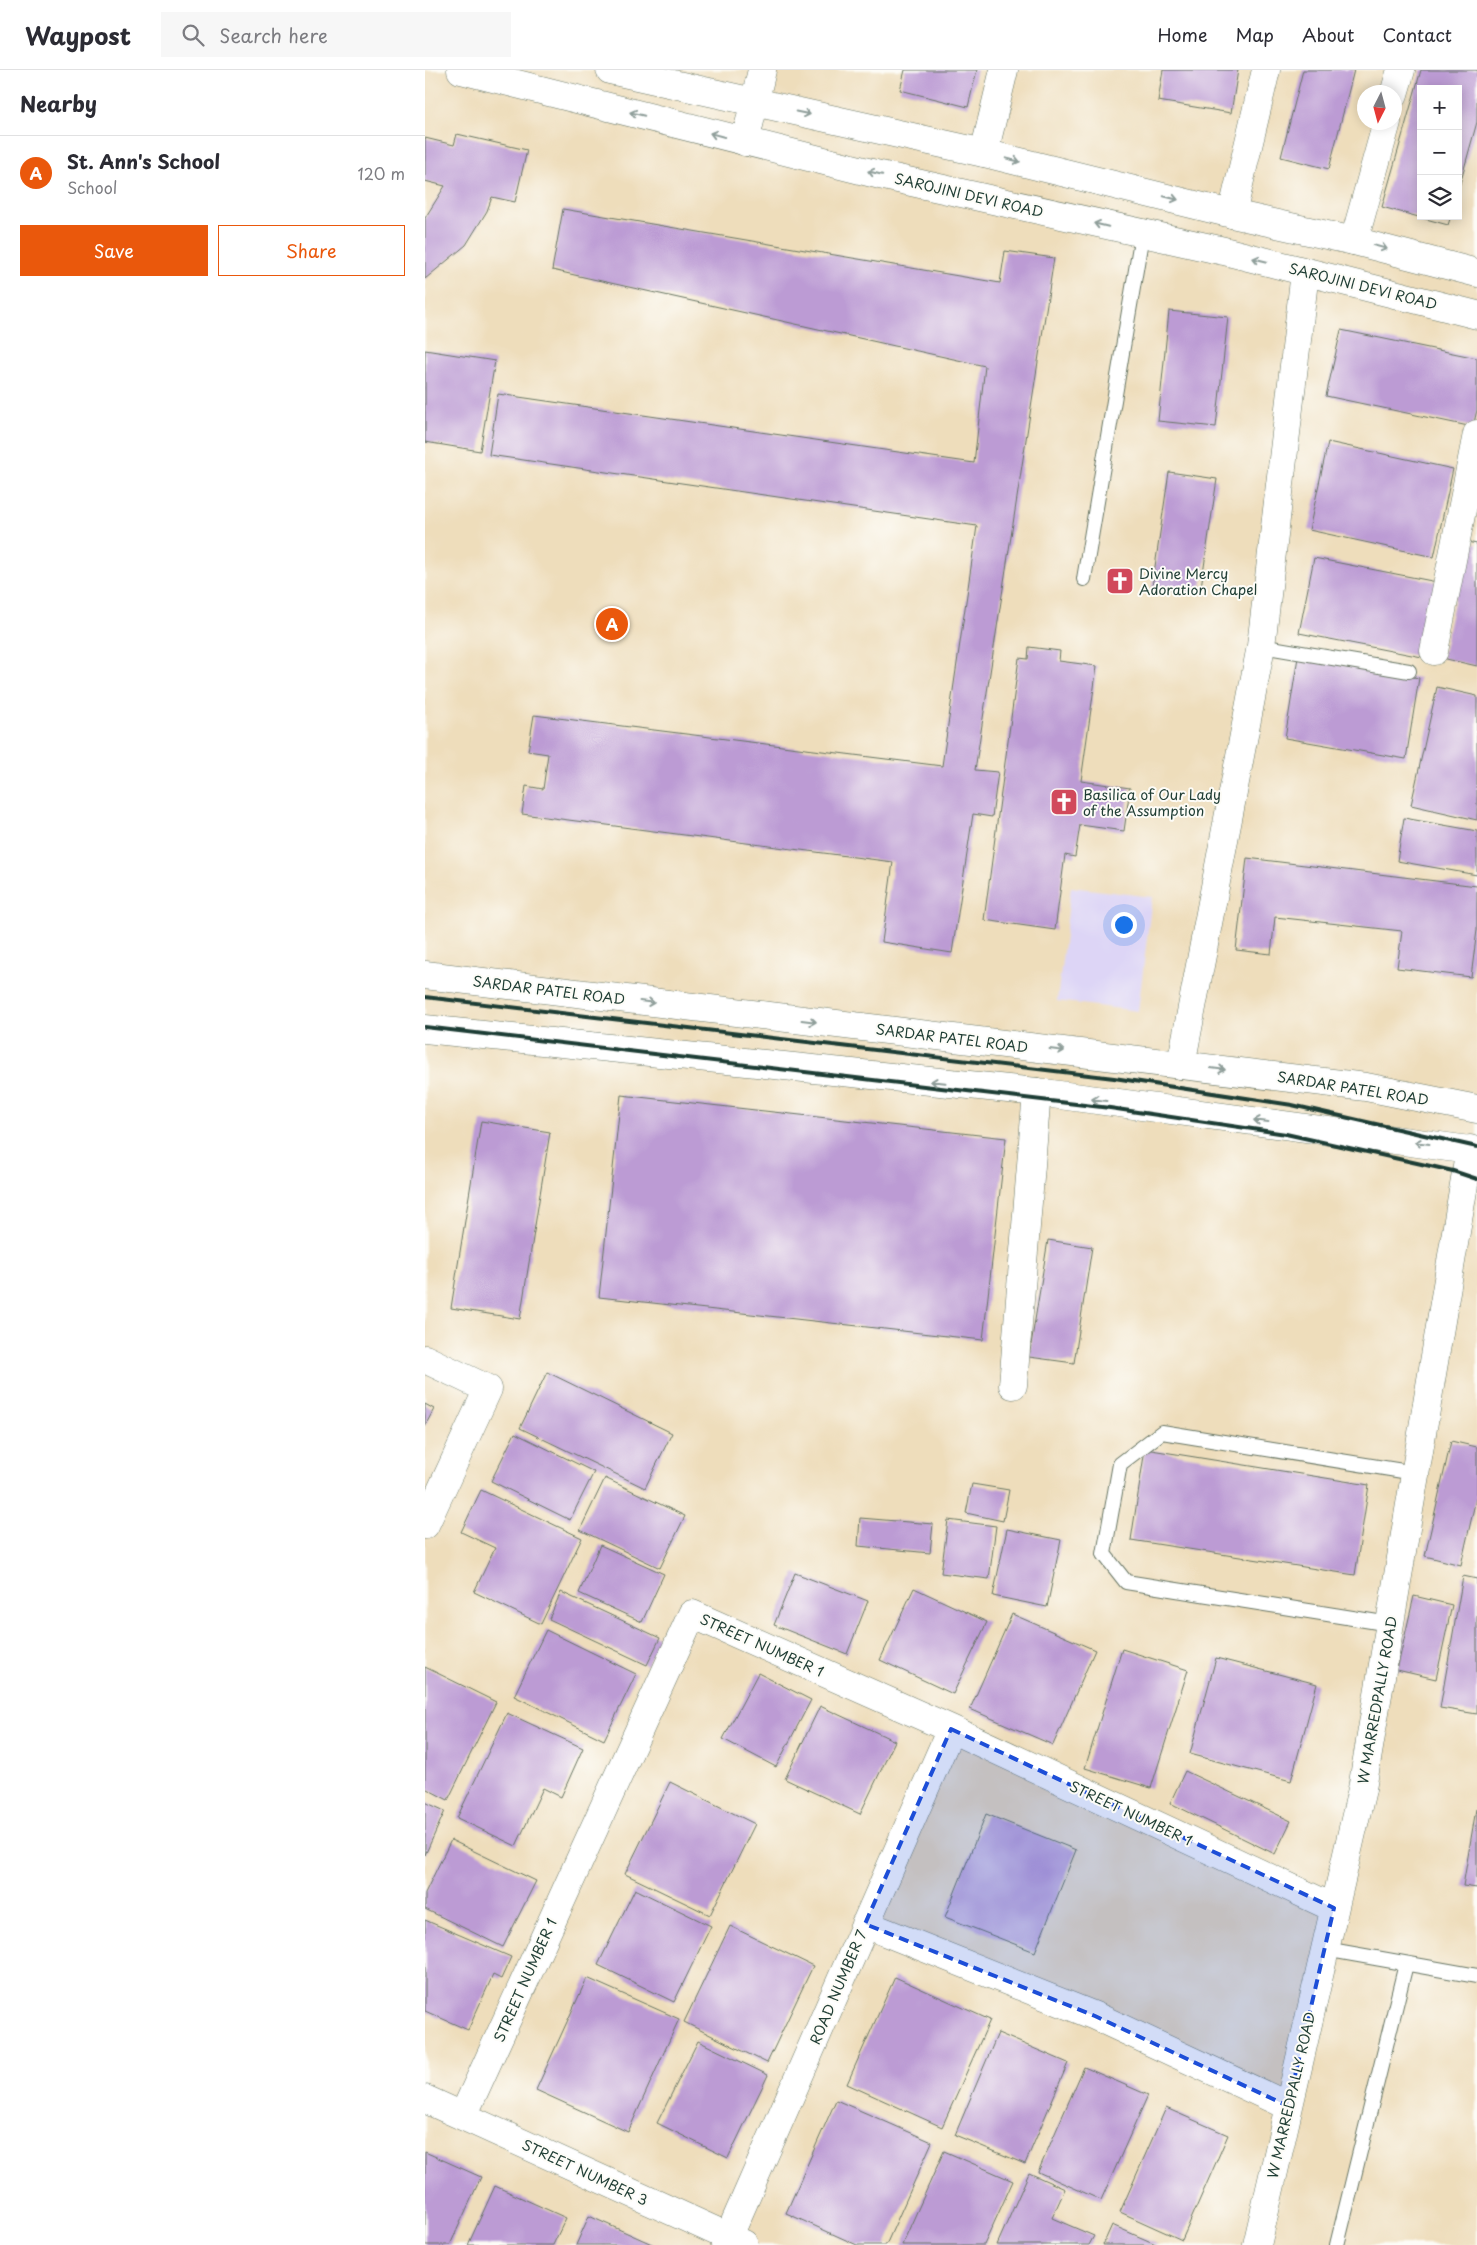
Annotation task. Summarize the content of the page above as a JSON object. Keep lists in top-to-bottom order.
{
  "streets": {
    "street": [
      "SAROJINI DEVI ROAD",
      "SARDAR PATEL ROAD",
      "STREET NUMBER 1",
      "W MARREDPALLY ROAD",
      "ROAD NUMBER 7",
      "STREET NUMBER 3"
    ]
  },
  "crossings": [
    ["STREET NUMBER 1", "W MARREDPALLY ROAD"],
    ["STREET NUMBER 1", "ROAD NUMBER 7"],
    ["STREET NUMBER 1", "STREET NUMBER 3"],
    ["ROAD NUMBER 7", "STREET NUMBER 3"]
  ],
  "places": {
    "church": ["Divine Mercy Adoration Chapel", "Basilica of Our Lady of the Assumption"]
  },
  "north": "bottom",
  "page": {
    "header": "Waypost",
    "search": "Search here",
    "nav": [
      "Home",
      "Map",
      "About",
      "Contact"
    ],
    "heading": "Nearby",
    "map_buttons": ["+", "−"],
    "list": [
      {
        "mark": "A",
        "name": "St. Ann's School",
        "note": "School",
        "value": "120 m"
      }
    ],
    "buttons": ["Save", "Share"],
    "pins": "A"
  }
}
